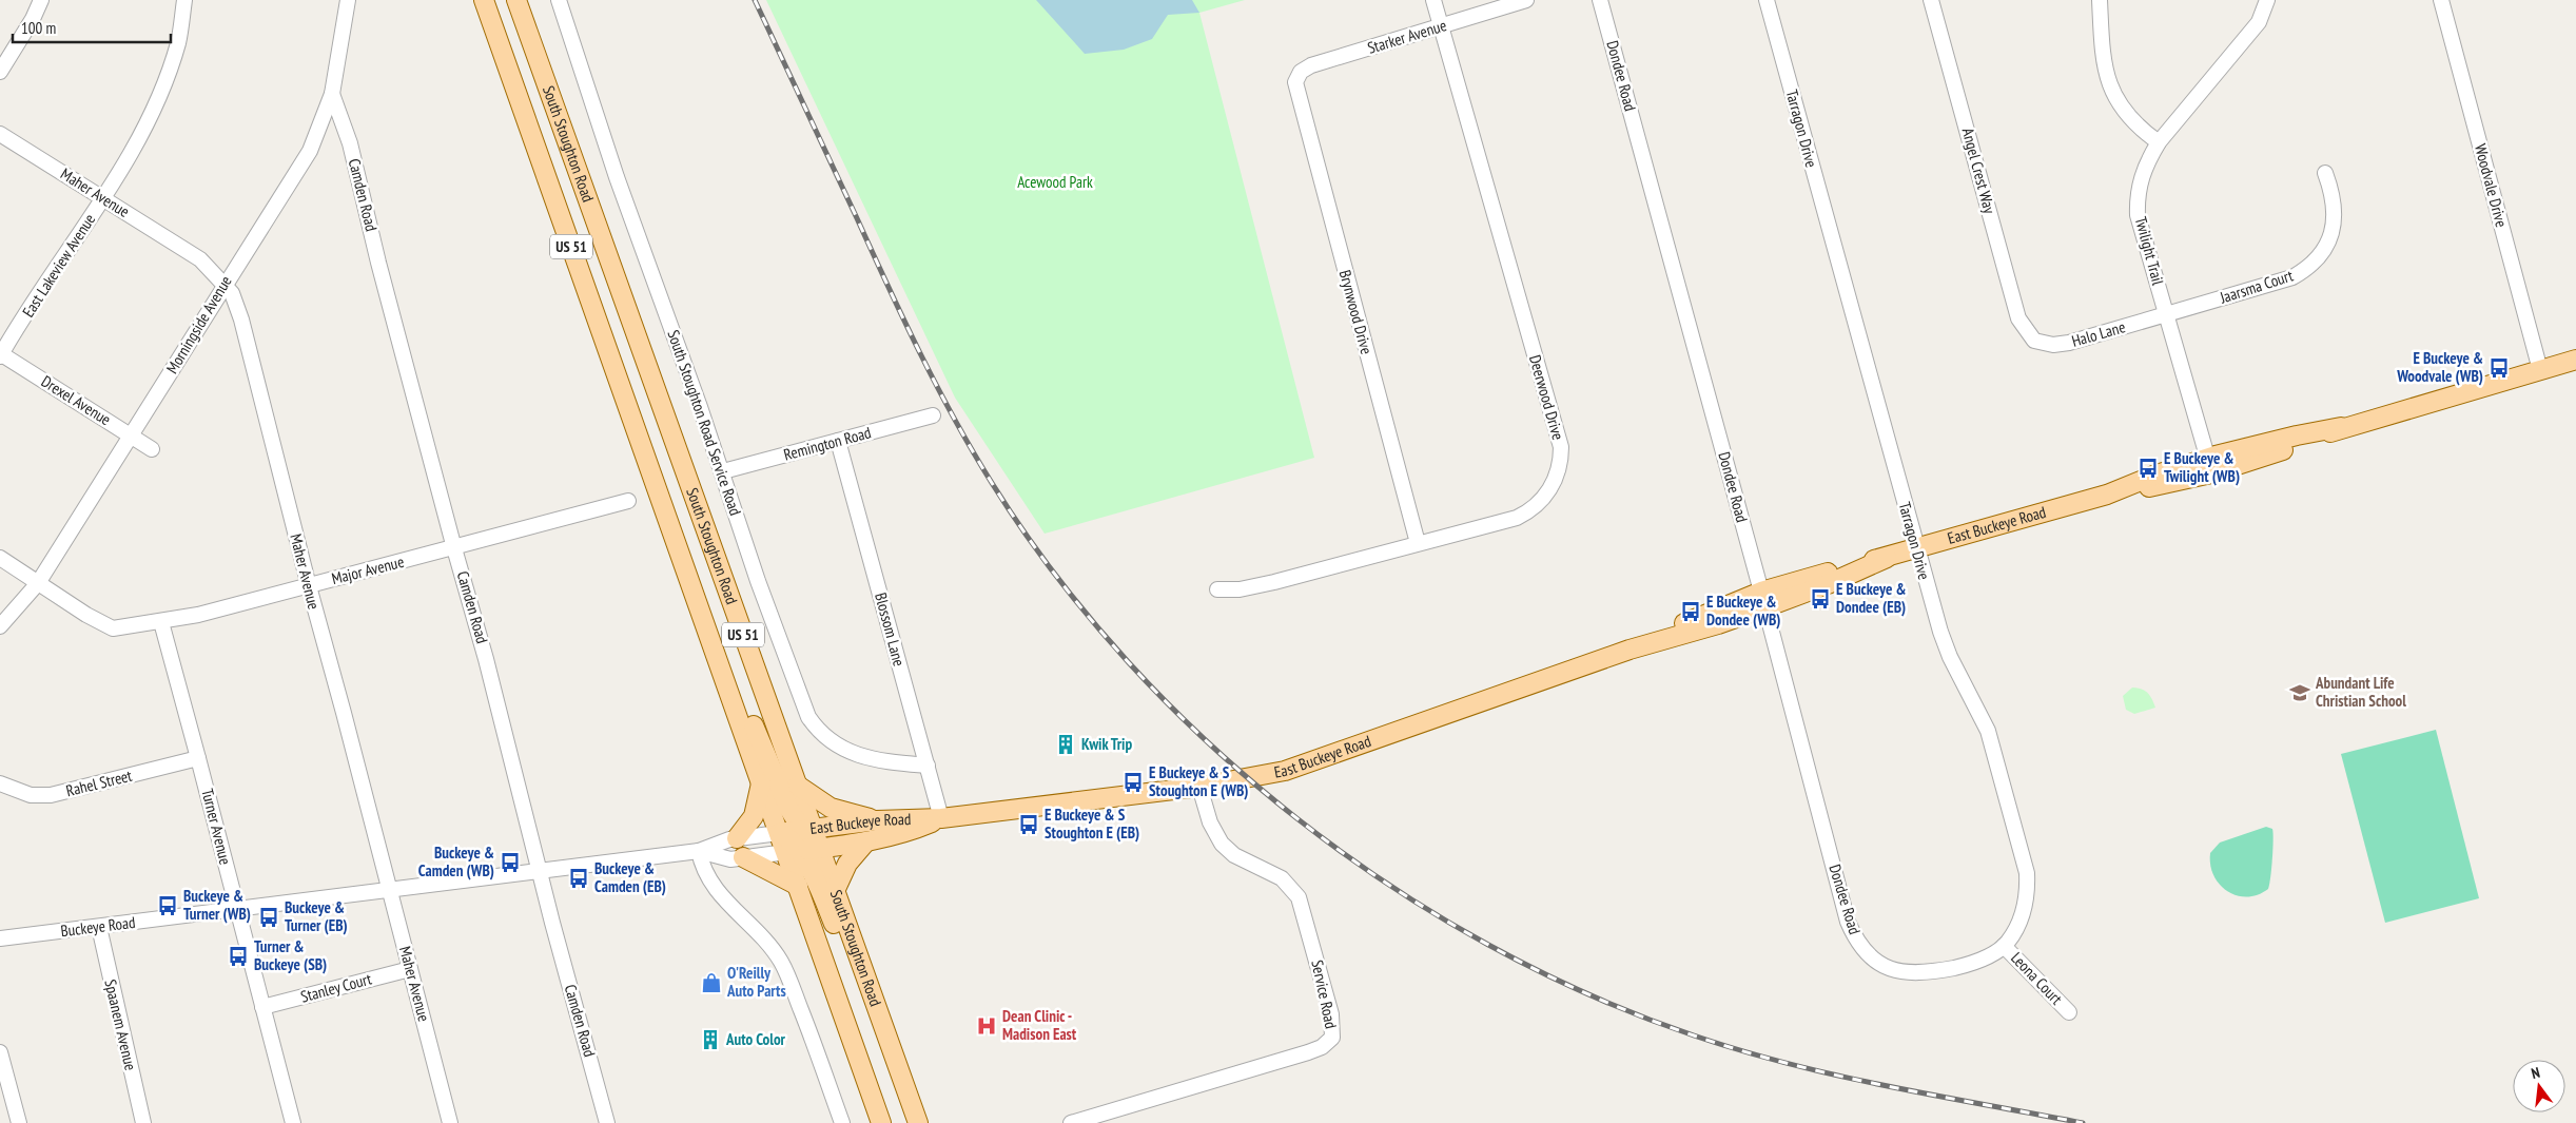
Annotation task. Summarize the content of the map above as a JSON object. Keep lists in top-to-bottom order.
{
  "streets": {
    "main road": ["South Stoughton Road", "US 51", "East Buckeye Road"],
    "street": [
      "Starker Avenue",
      "Dondee Road",
      "Tarragon Drive",
      "Angel Crest Way",
      "Woodvale Drive",
      "Maher Avenue",
      "Camden Road",
      "Twilight Trail",
      "East Lakeview Avenue",
      "Jaarsma Court",
      "Brynwood Drive",
      "Morningside Avenue",
      "Halo Lane",
      "Deerwood Drive",
      "Drexel Avenue",
      "South Stoughton Road Service Road",
      "Remington Road",
      "Major Avenue",
      "Blossom Lane",
      "Rahel Street",
      "Turner Avenue",
      "Buckeye Road",
      "Leona Court",
      "Stanley Court",
      "Service Road",
      "Spaanem Avenue"
    ]
  },
  "crossings": [
    ["Starker Avenue", "Brynwood Drive"],
    ["Starker Avenue", "Deerwood Drive"],
    ["Dondee Road", "Tarragon Drive"],
    ["Dondee Road", "East Buckeye Road"],
    ["Tarragon Drive", "East Buckeye Road"],
    ["Tarragon Drive", "Leona Court"],
    ["South Stoughton Road", "East Buckeye Road"],
    ["South Stoughton Road", "Buckeye Road"],
    ["Angel Crest Way", "Halo Lane"],
    ["Woodvale Drive", "East Buckeye Road"],
    ["Maher Avenue", "East Lakeview Avenue"],
    ["Maher Avenue", "Morningside Avenue"],
    ["Maher Avenue", "Major Avenue"],
    ["Maher Avenue", "Buckeye Road"],
    ["Maher Avenue", "Stanley Court"],
    ["Camden Road", "Morningside Avenue"],
    ["Camden Road", "Major Avenue"],
    ["Camden Road", "Buckeye Road"],
    ["Twilight Trail", "Jaarsma Court"],
    ["Twilight Trail", "Halo Lane"],
    ["Twilight Trail", "East Buckeye Road"],
    ["East Lakeview Avenue", "Drexel Avenue"],
    ["Jaarsma Court", "Halo Lane"],
    ["Brynwood Drive", "Deerwood Drive"],
    ["Morningside Avenue", "Drexel Avenue"],
    ["Morningside Avenue", "Major Avenue"],
    ["South Stoughton Road Service Road", "Remington Road"],
    ["South Stoughton Road Service Road", "Blossom Lane"],
    ["Remington Road", "Blossom Lane"],
    ["East Buckeye Road", "Blossom Lane"],
    ["East Buckeye Road", "Buckeye Road"],
    ["East Buckeye Road", "Service Road"],
    ["Major Avenue", "Turner Avenue"],
    ["Rahel Street", "Turner Avenue"],
    ["Turner Avenue", "Buckeye Road"],
    ["Turner Avenue", "Stanley Court"],
    ["Buckeye Road", "Spaanem Avenue"]
  ],
  "parks": ["Acewood Park"],
  "places": {
    "bus stop": [
      "E Buckeye & Woodvale (WB)",
      "E Buckeye & Twilight (WB)",
      "E Buckeye & Dondee (EB)",
      "E Buckeye & Dondee (WB)",
      "E Buckeye & S Stoughton E (WB)",
      "E Buckeye & S Stoughton E (EB)",
      "Buckeye & Camden (WB)",
      "Buckeye & Camden (EB)",
      "Buckeye & Turner (WB)",
      "Buckeye & Turner (EB)",
      "Turner & Buckeye (SB)"
    ],
    "school or university": ["Abundant Life Christian School"],
    "building": ["Kwik Trip", "Auto Color"],
    "shop": ["O'Reilly Auto Parts"],
    "hospital": ["Dean Clinic - Madison East"]
  },
  "scale_bar": "100 m",
  "north": "top"
}
